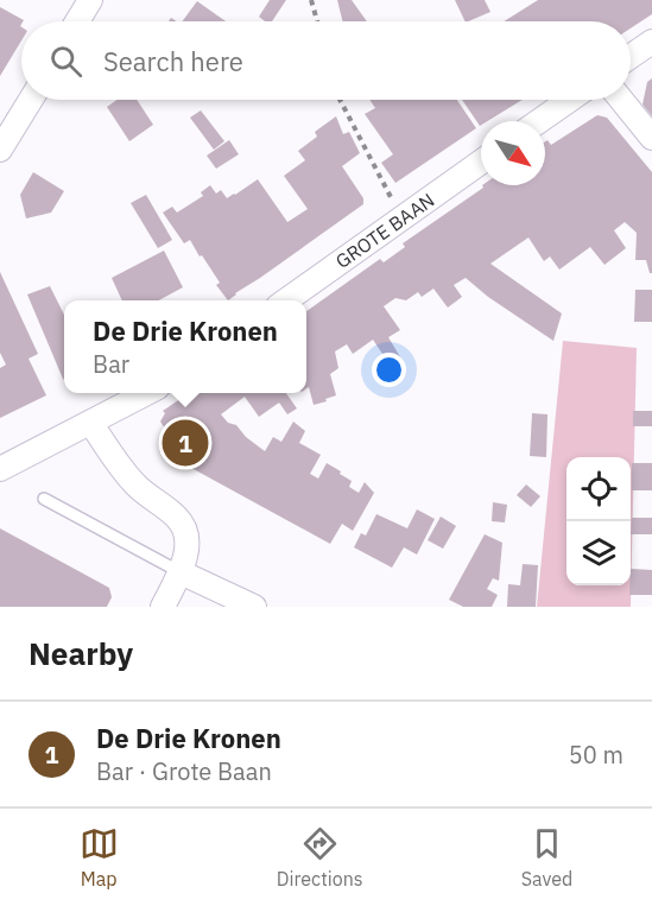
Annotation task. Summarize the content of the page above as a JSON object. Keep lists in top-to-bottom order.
{
  "streets": {
    "street": ["GROTE BAAN"]
  },
  "north": "bottom right",
  "page": {
    "search": "Search here",
    "popup": ["De Drie Kronen", "Bar"],
    "pins": "1",
    "heading": "Nearby",
    "list": [
      {
        "mark": "1",
        "name": "De Drie Kronen",
        "note": "Bar · Grote Baan",
        "value": "50 m"
      }
    ],
    "nav": ["Map", "Directions", "Saved"]
  }
}
